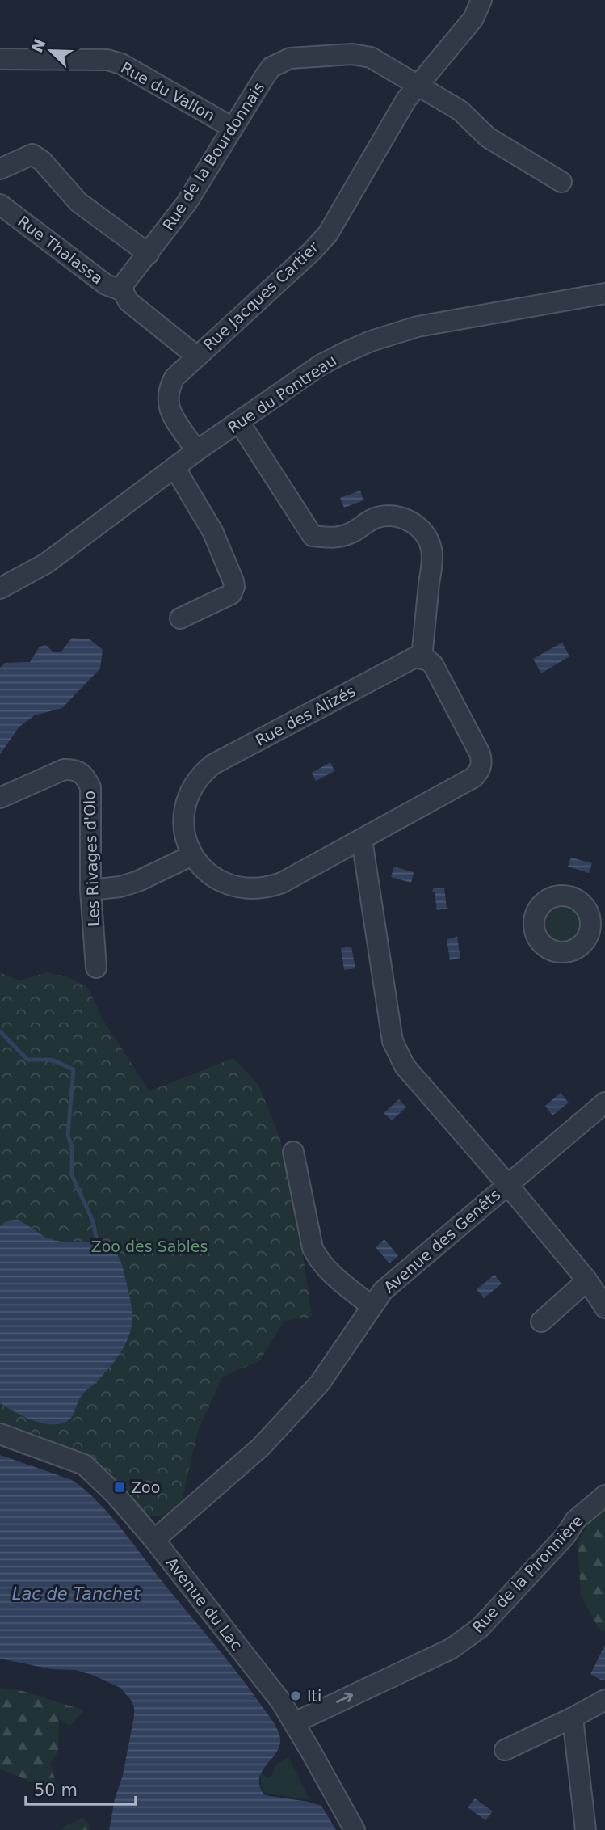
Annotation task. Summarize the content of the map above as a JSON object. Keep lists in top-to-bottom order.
{
  "streets": {
    "street": [
      "Rue du Vallon",
      "Rue de la Bourdonnais",
      "Rue Thalassa",
      "Rue Jacques Cartier",
      "Rue du Pontreau",
      "Rue des Alizés",
      "Les Rivages d'Olo",
      "Avenue des Genêts",
      "Rue de la Pironnière",
      "Avenue du Lac"
    ]
  },
  "crossings": [
    ["Rue du Vallon", "Rue de la Bourdonnais"],
    ["Rue de la Bourdonnais", "Rue Thalassa"],
    ["Rue de la Bourdonnais", "Rue Jacques Cartier"],
    ["Rue Jacques Cartier", "Rue du Pontreau"],
    ["Avenue des Genêts", "Avenue du Lac"],
    ["Rue de la Pironnière", "Avenue du Lac"]
  ],
  "one_way": ["Rue de la Pironnière"],
  "water": ["Lac de Tanchet"],
  "parks": ["Zoo des Sables"],
  "places": {
    "transit": ["Zoo"],
    "other": ["Iti"]
  },
  "scale_bar": "50 m",
  "north": "top left"
}
